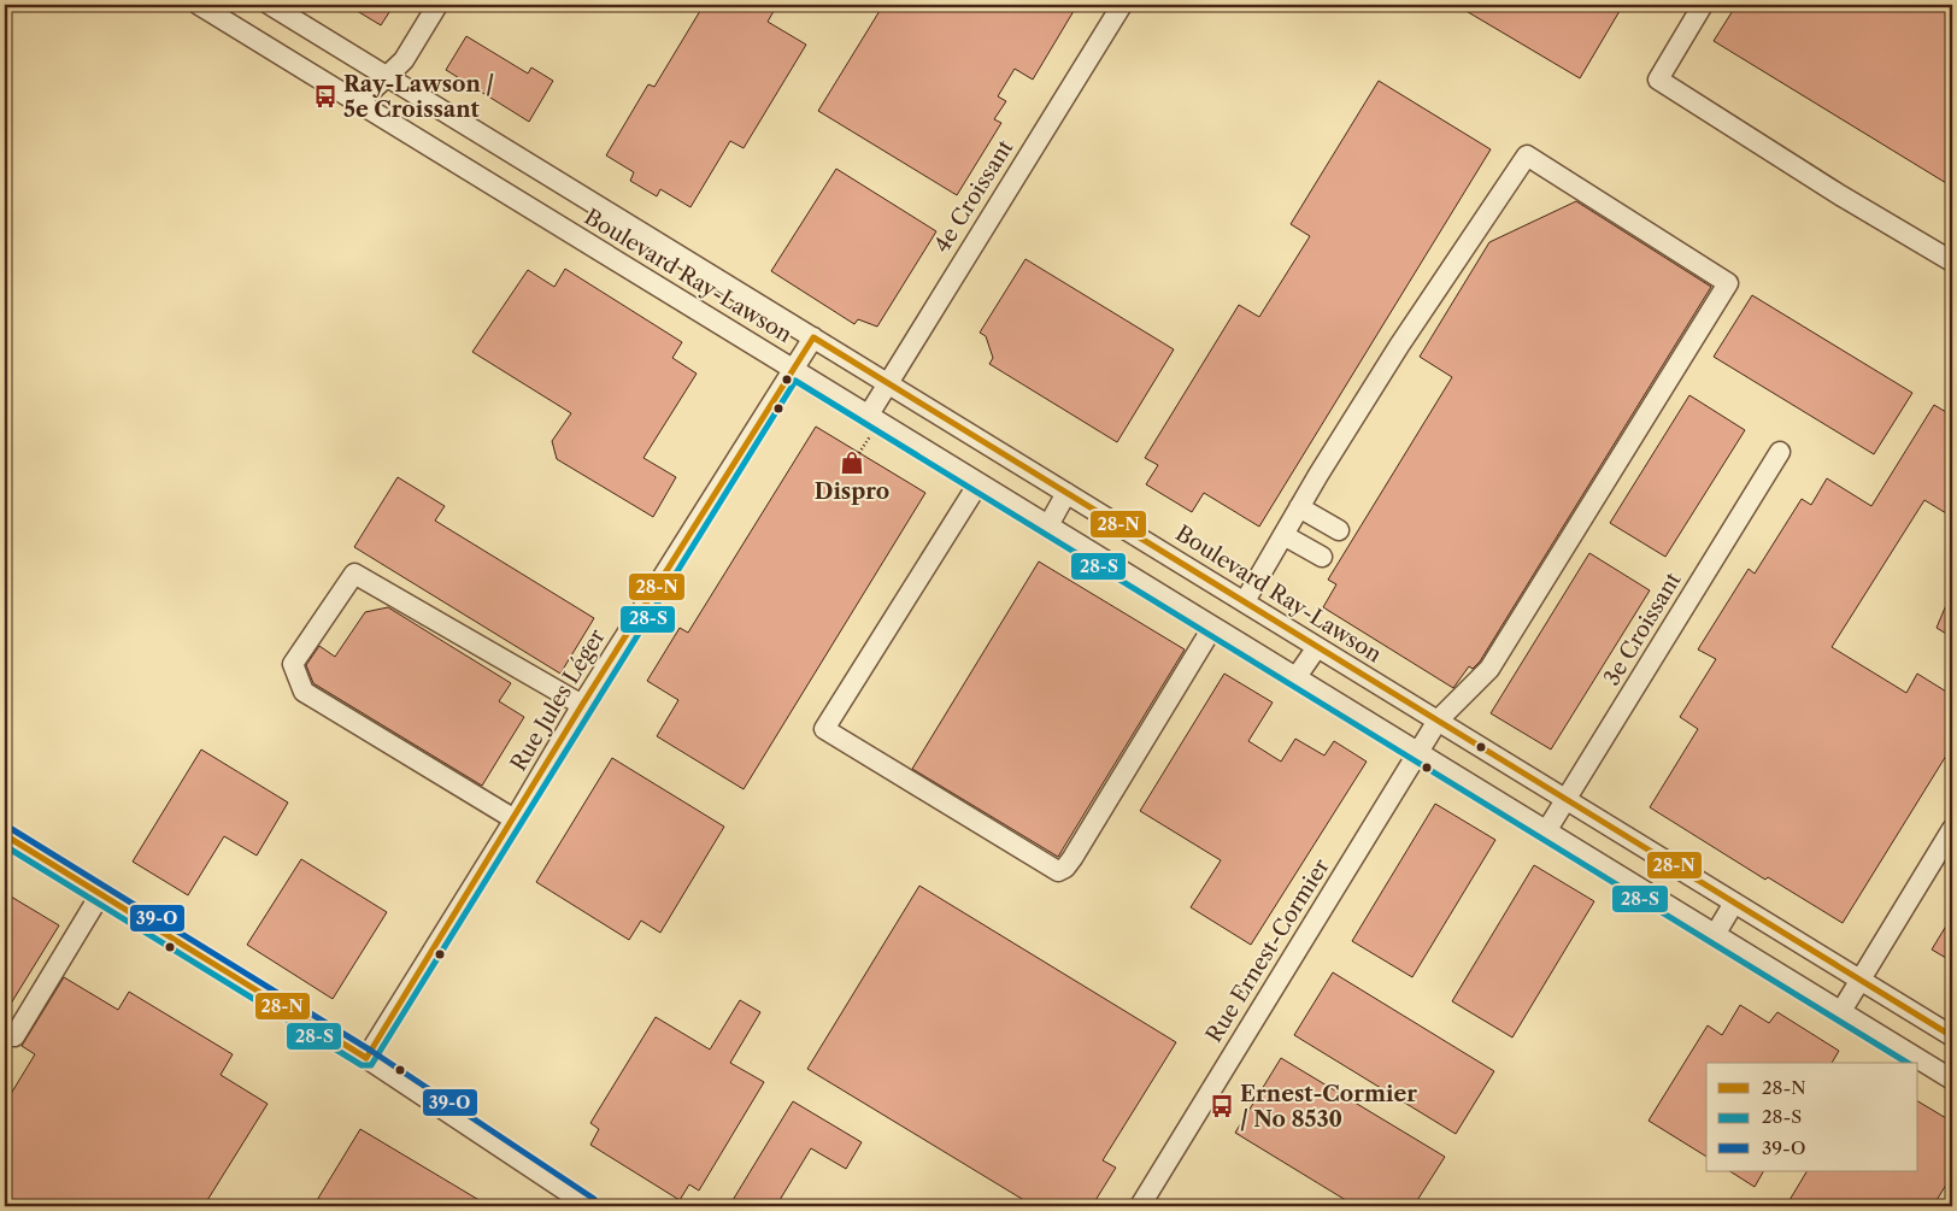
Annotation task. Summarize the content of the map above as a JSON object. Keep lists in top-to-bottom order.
{
  "streets": {
    "street": [
      "4e Croissant",
      "Boulevard Ray-Lawson",
      "3e Croissant",
      "Rue Jules Léger",
      "Rue Ernest-Cormier"
    ]
  },
  "crossings": [
    ["4e Croissant", "Boulevard Ray-Lawson"],
    ["Boulevard Ray-Lawson", "3e Croissant"],
    ["Boulevard Ray-Lawson", "Rue Jules Léger"],
    ["Boulevard Ray-Lawson", "Rue Ernest-Cormier"]
  ],
  "places": {
    "bus stop": ["Ray-Lawson / 5e Croissant", "Ernest-Cormier / No 8530"],
    "shop": ["Dispro"]
  },
  "lines": ["transit line 28-N", "transit line 28-S", "transit line 39-O"],
  "legend": ["28-N", "28-S", "39-O"]
}
